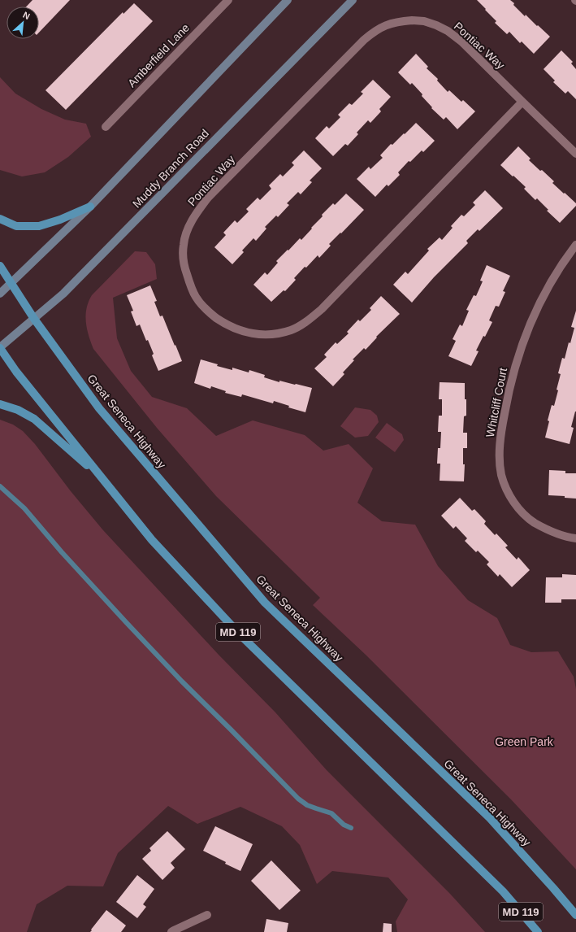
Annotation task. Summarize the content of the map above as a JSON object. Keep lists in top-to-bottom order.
{
  "streets": {
    "main road": ["Muddy Branch Road", "Great Seneca Highway", "MD 119"],
    "street": ["Pontiac Way", "Amberfield Lane", "Whitcliff Court"]
  },
  "crossings": [
    ["Muddy Branch Road", "Great Seneca Highway"],
    ["Muddy Branch Road", "MD 119"]
  ],
  "parks": ["Green Park"],
  "north": "top right"
}
